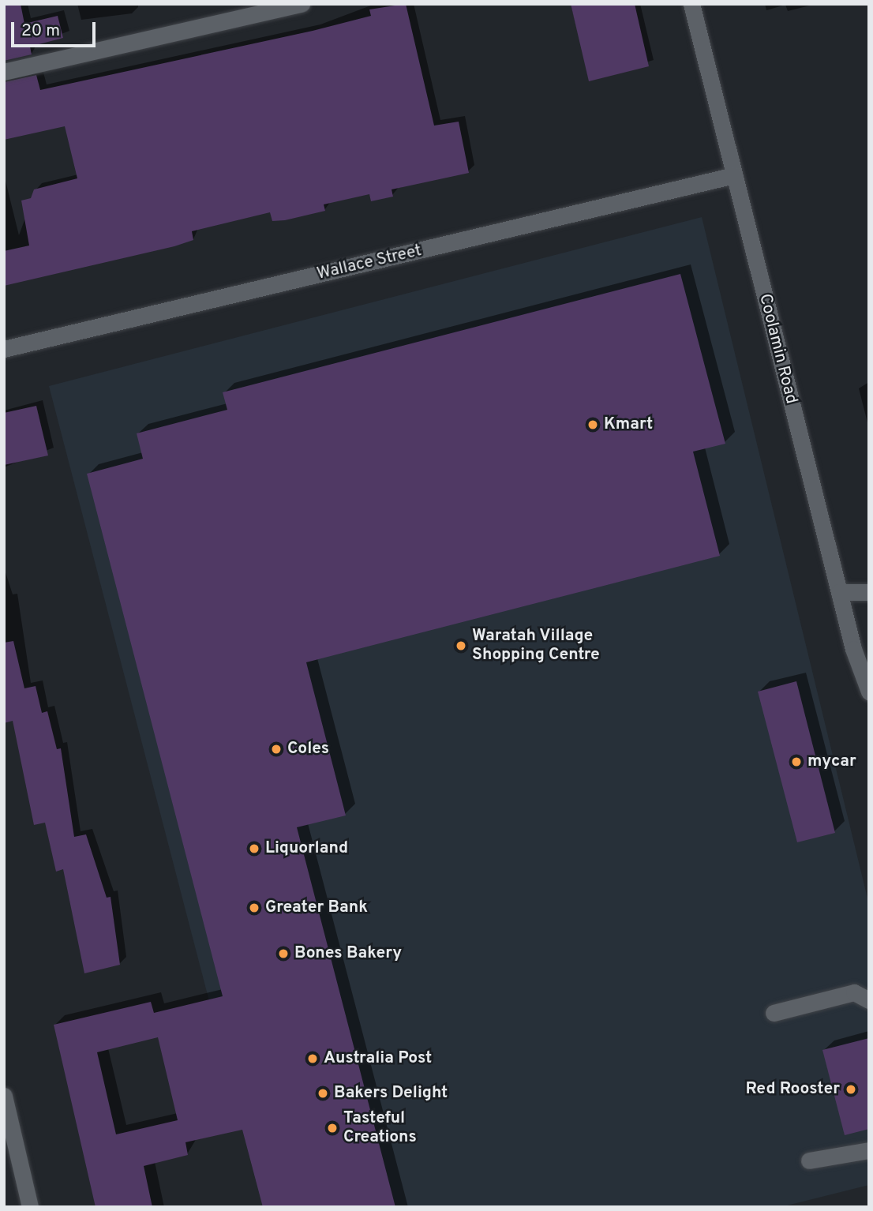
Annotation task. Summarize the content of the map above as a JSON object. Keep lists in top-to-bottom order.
{
  "streets": {
    "street": ["Wallace Street", "Coolamin Road"]
  },
  "crossings": [
    ["Wallace Street", "Coolamin Road"]
  ],
  "places": [
    "Kmart",
    "Waratah Village Shopping Centre",
    "Coles",
    "mycar",
    "Liquorland",
    "Greater Bank",
    "Bones Bakery",
    "Australia Post",
    "Red Rooster",
    "Bakers Delight",
    "Tasteful Creations"
  ],
  "scale_bar": "20 m"
}
